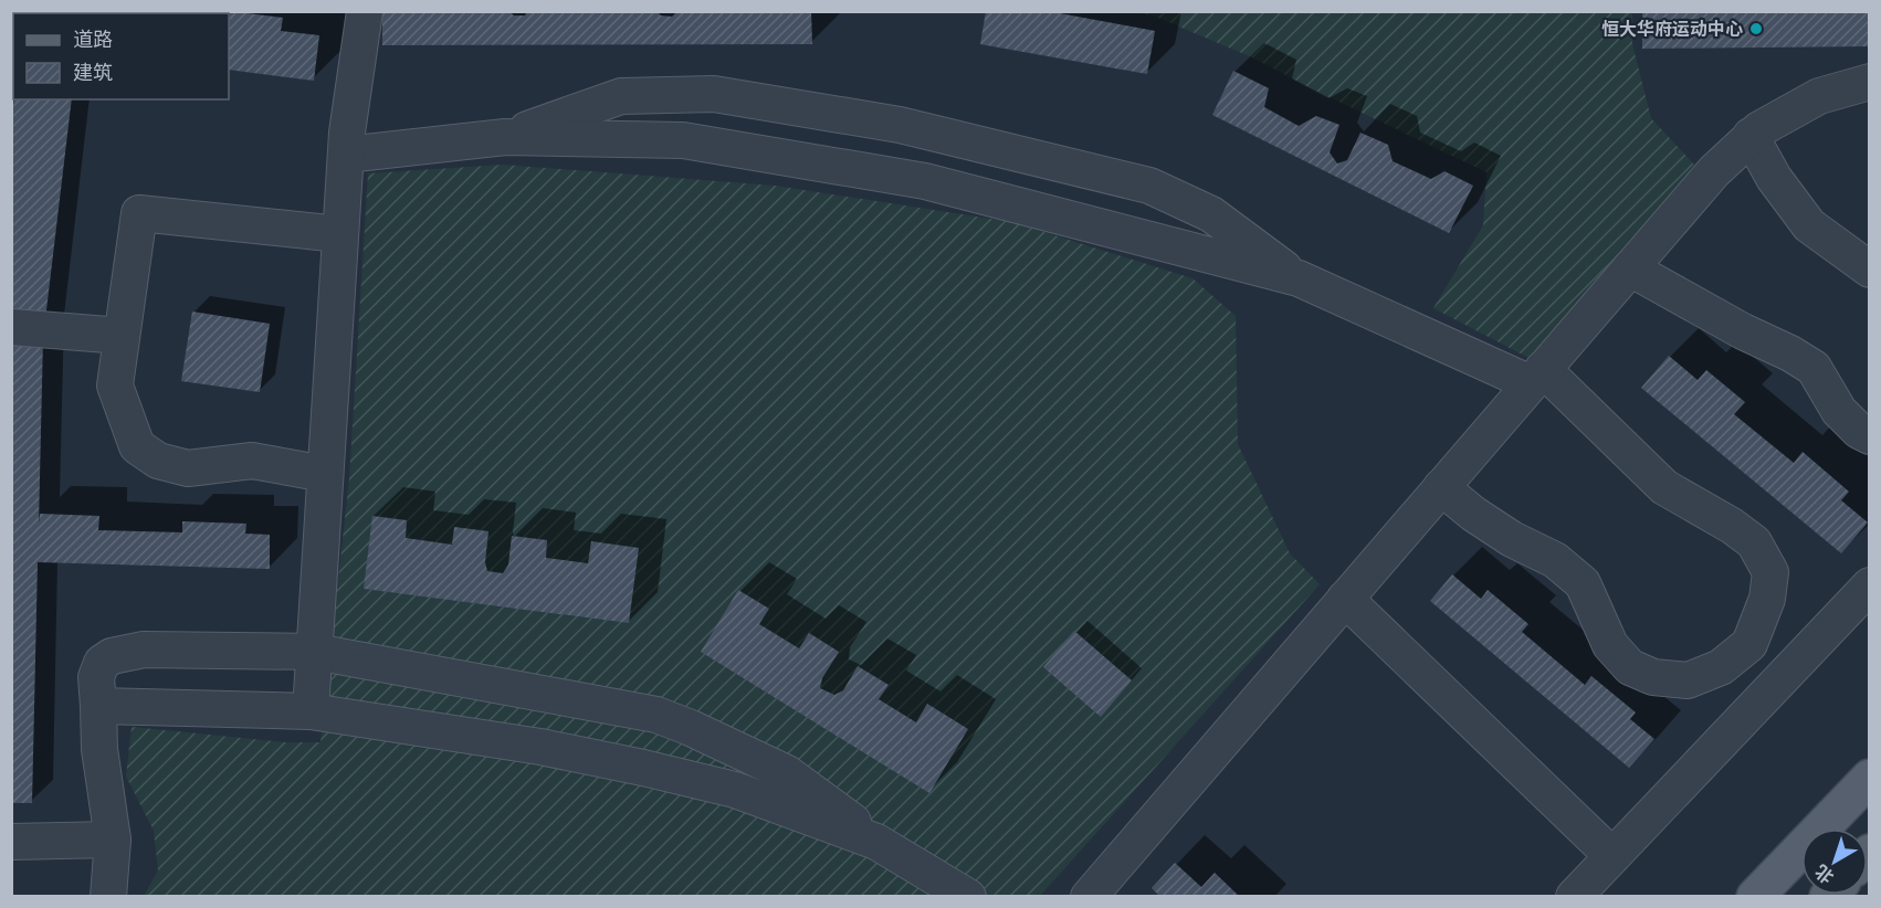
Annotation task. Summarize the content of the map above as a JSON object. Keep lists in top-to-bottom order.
{
  "places": ["恒大华府运动中心"],
  "legend": ["道路", "建筑"],
  "north": "bottom left"
}
